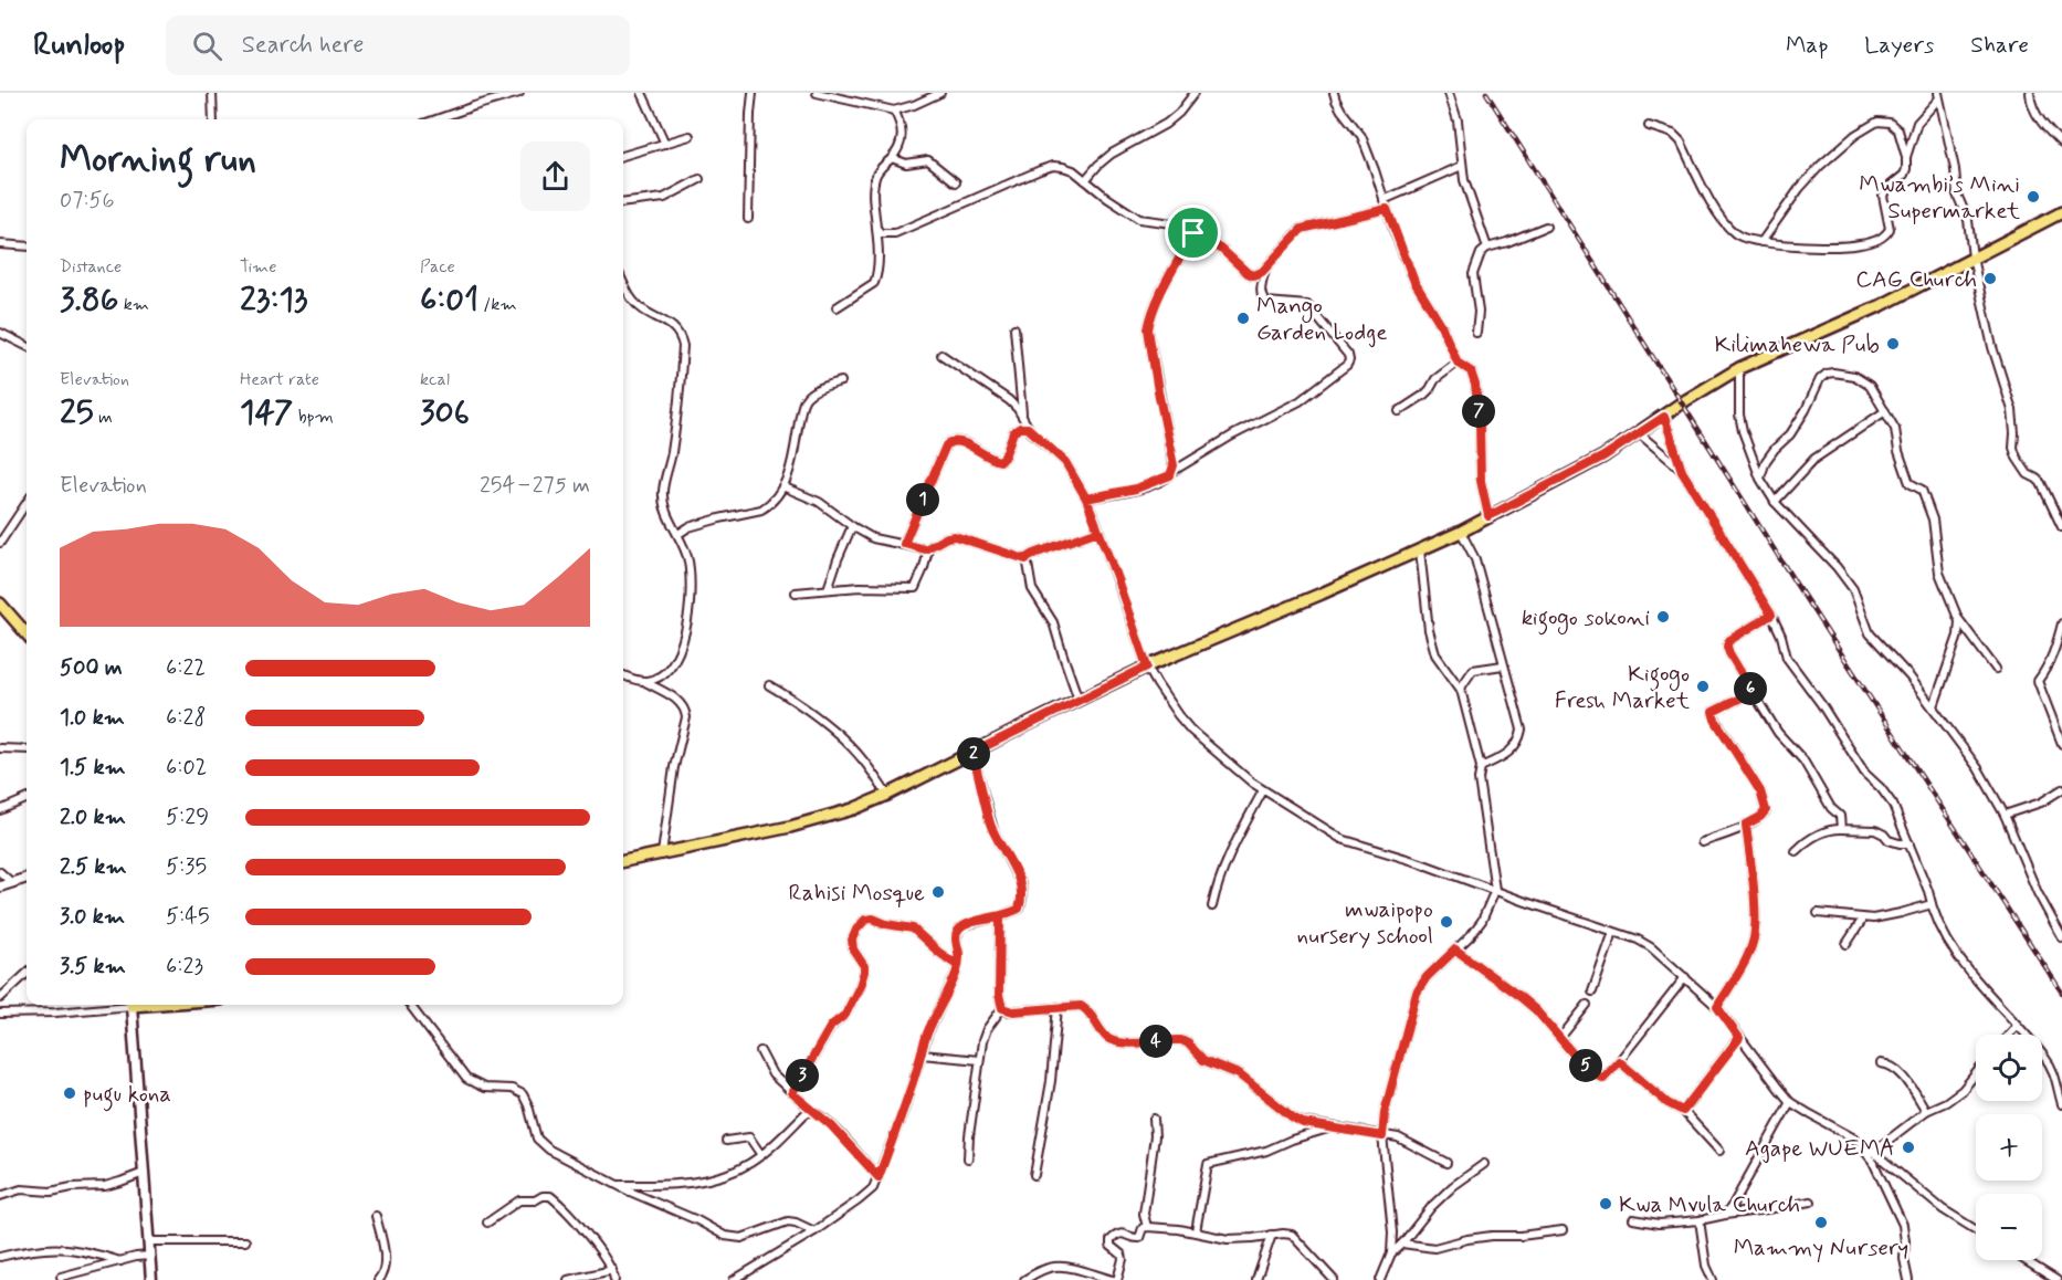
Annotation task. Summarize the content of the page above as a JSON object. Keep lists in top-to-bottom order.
{
  "places": [
    "Mwambi’s Mini Supermarket",
    "CAG Church",
    "Mango Garden Lodge",
    "Kilimahewa Pub",
    "kigogo sokoni",
    "Kigogo Fresh Market",
    "Rahisi Mosque",
    "mwaipopo nursery school",
    "pugu kona",
    "Agape WUEMA",
    "Kwa Mvula Church",
    "Mammy Nursery"
  ],
  "page": {
    "header": "Runloop",
    "search": "Search here",
    "nav": ["Map", "Layers", "Share"],
    "heading": ["Morning run", "07:56"],
    "stats": [
      ["Distance", "3.86 km"],
      ["Time", "23:13"],
      ["Pace", "6:01 /km"],
      ["Elevation", "25 m"],
      ["Heart rate", "147 bpm"],
      ["kcal", "306"]
    ],
    "pins": [
      "7",
      "1",
      "6",
      "2",
      "4",
      "5",
      "3"
    ],
    "chart": ["Elevation", "254–275 m"],
    "list": [
      {
        "name": "500 m",
        "note": "6:22"
      },
      {
        "name": "1.0 km",
        "note": "6:28"
      },
      {
        "name": "1.5 km",
        "note": "6:02"
      },
      {
        "name": "2.0 km",
        "note": "5:29"
      },
      {
        "name": "2.5 km",
        "note": "5:35"
      },
      {
        "name": "3.0 km",
        "note": "5:45"
      },
      {
        "name": "3.5 km",
        "note": "6:23"
      }
    ],
    "map_buttons": ["+", "−"]
  }
}
